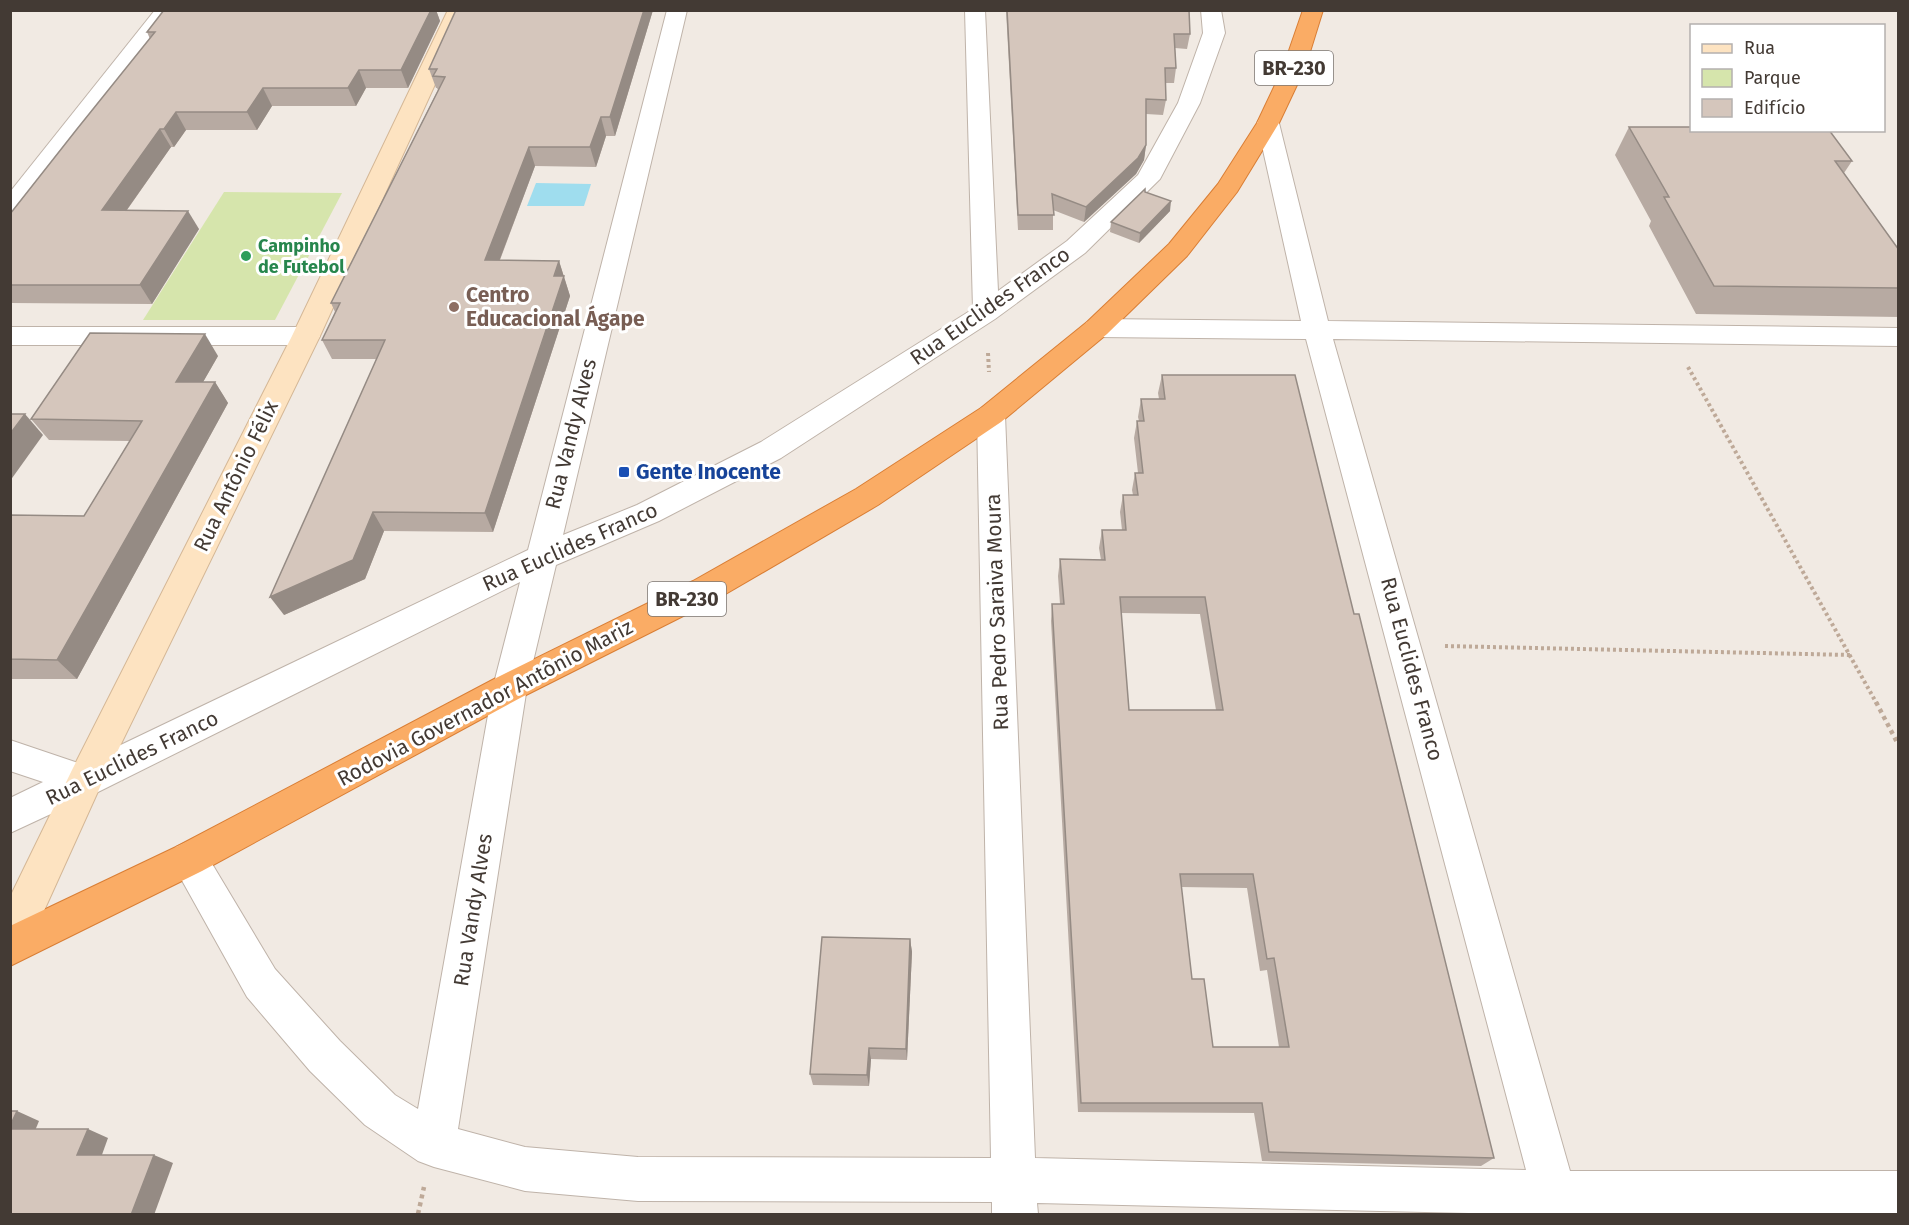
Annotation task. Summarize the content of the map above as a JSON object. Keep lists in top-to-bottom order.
{
  "streets": {
    "highway": ["BR-230", "Rodovia Governador Antônio Mariz"],
    "main road": ["Rua Antônio Félix"],
    "street": ["Rua Euclides Franco", "Rua Vandy Alves", "Rua Pedro Saraiva Moura"]
  },
  "crossings": [
    ["Rua Euclides Franco", "Rua Vandy Alves"],
    ["Rua Euclides Franco", "Rua Antônio Félix"],
    ["Rua Euclides Franco", "Rodovia Governador Antônio Mariz"],
    ["Rua Vandy Alves", "Rodovia Governador Antônio Mariz"],
    ["Rua Pedro Saraiva Moura", "Rodovia Governador Antônio Mariz"]
  ],
  "places": {
    "other": ["Campinho de Futebol", "Centro Educacional Ágape"],
    "transit": ["Gente Inocente"]
  },
  "legend": ["Rua", "Parque", "Edifício"]
}
